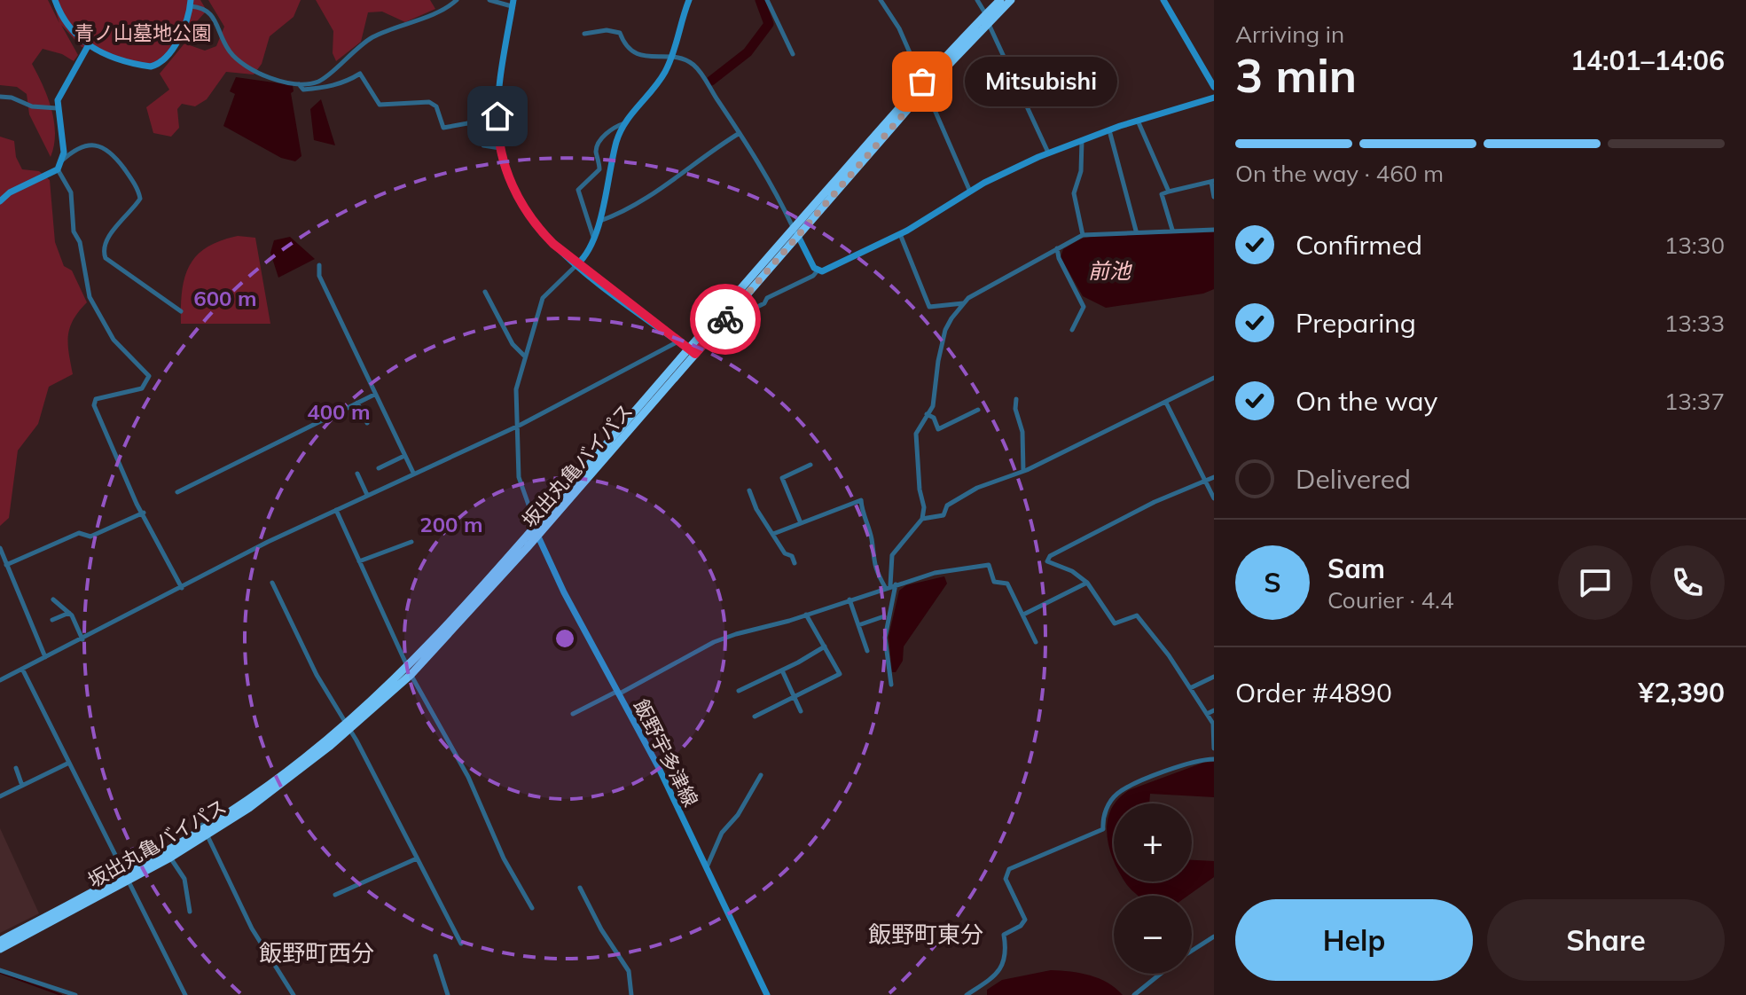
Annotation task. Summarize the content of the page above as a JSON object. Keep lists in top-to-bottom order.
{
  "streets": {
    "highway": ["坂出丸亀バイパス"],
    "street": ["飯野宇多津線"]
  },
  "crossings": [
    ["坂出丸亀バイパス", "飯野宇多津線"]
  ],
  "districts": ["飯野町東分", "飯野町西分"],
  "water": ["前池"],
  "parks": ["青ノ山墓地公園"],
  "places": ["Mitsubishi"],
  "page": {
    "heading": ["3 min", "Arriving in", "14:01–14:06"],
    "panel": [
      "Sam",
      "Courier · 4.4",
      "Order #4890",
      "¥2,390"
    ],
    "bubble": "Mitsubishi",
    "bar": "On the way · 460 m",
    "list": [
      ["Confirmed", "13:30"],
      ["Preparing", "13:33"],
      ["On the way", "13:37"],
      "Delivered"
    ],
    "round": "S",
    "map_buttons": ["+", "−"],
    "buttons": ["Help", "Share"]
  },
  "rings": ["600 m", "400 m", "200 m"]
}
